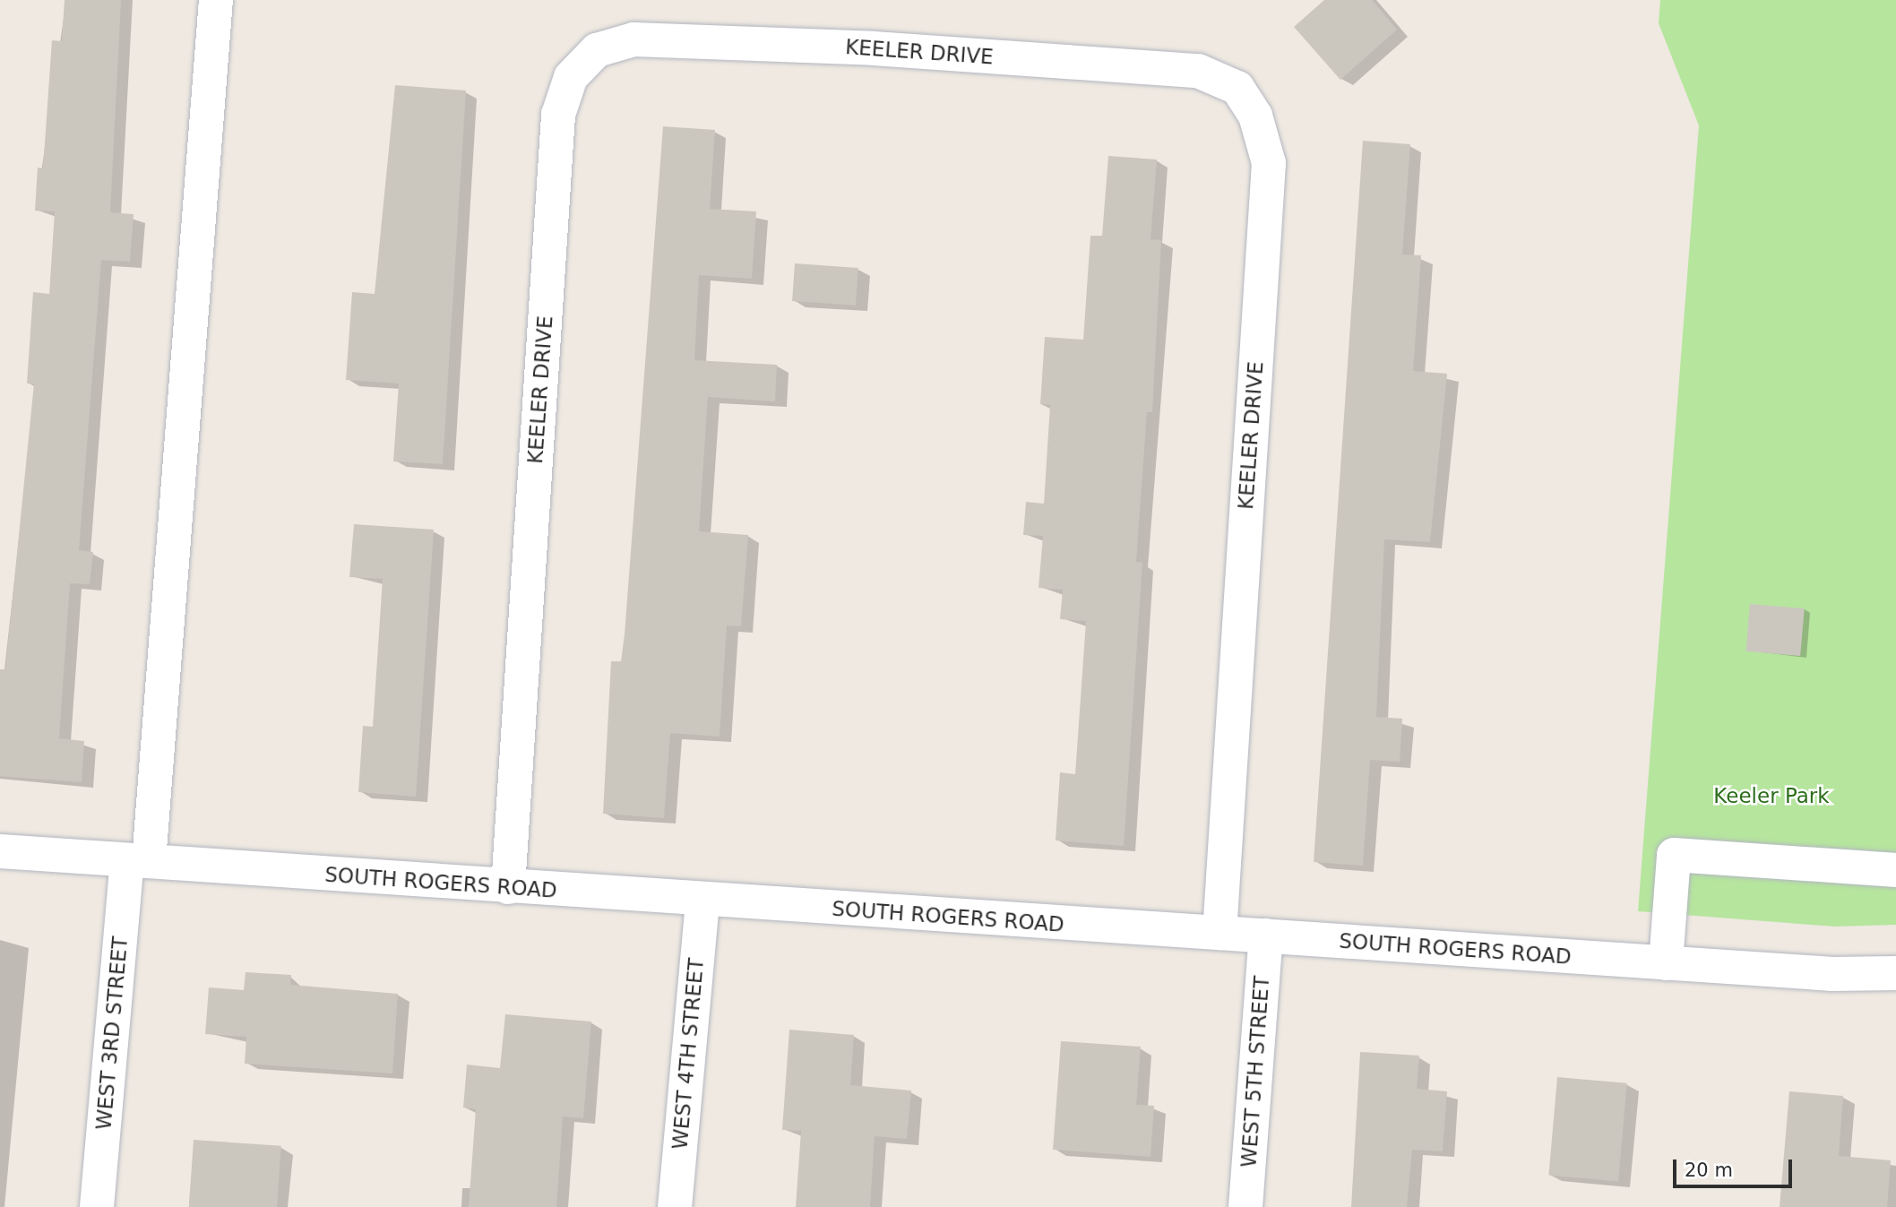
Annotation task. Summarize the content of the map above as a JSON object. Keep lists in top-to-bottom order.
{
  "streets": {
    "street": [
      "KEELER DRIVE",
      "SOUTH ROGERS ROAD",
      "WEST 3RD STREET",
      "WEST 4TH STREET",
      "WEST 5TH STREET"
    ]
  },
  "crossings": [
    ["KEELER DRIVE", "SOUTH ROGERS ROAD"],
    ["SOUTH ROGERS ROAD", "WEST 3RD STREET"],
    ["SOUTH ROGERS ROAD", "WEST 4TH STREET"],
    ["SOUTH ROGERS ROAD", "WEST 5TH STREET"]
  ],
  "parks": ["Keeler Park"],
  "scale_bar": "20 m"
}
